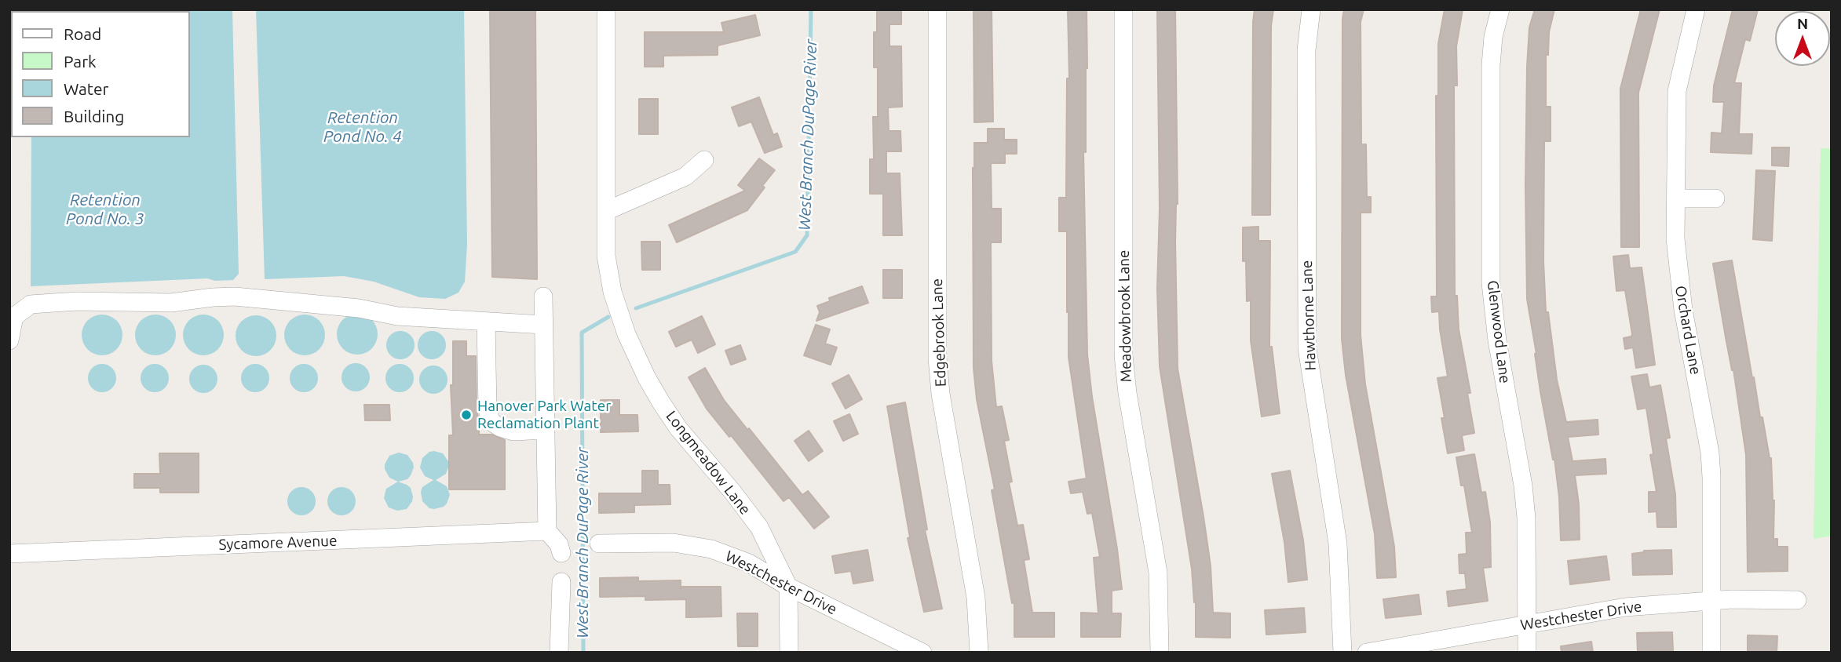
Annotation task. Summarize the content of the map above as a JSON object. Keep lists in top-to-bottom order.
{
  "streets": {
    "street": [
      "Hawthorne Lane",
      "Meadowbrook Lane",
      "Orchard Lane",
      "Glenwood Lane",
      "Edgebrook Lane",
      "Longmeadow Lane",
      "Sycamore Avenue",
      "Westchester Drive"
    ]
  },
  "crossings": [
    ["Orchard Lane", "Westchester Drive"],
    ["Glenwood Lane", "Westchester Drive"],
    ["Longmeadow Lane", "Westchester Drive"]
  ],
  "water": ["Retention Pond No. 4", "West Branch DuPage River", "Retention Pond No. 3"],
  "places": ["Hanover Park Water Reclamation Plant"],
  "legend": [
    "Road",
    "Park",
    "Water",
    "Building"
  ],
  "north": "top"
}
